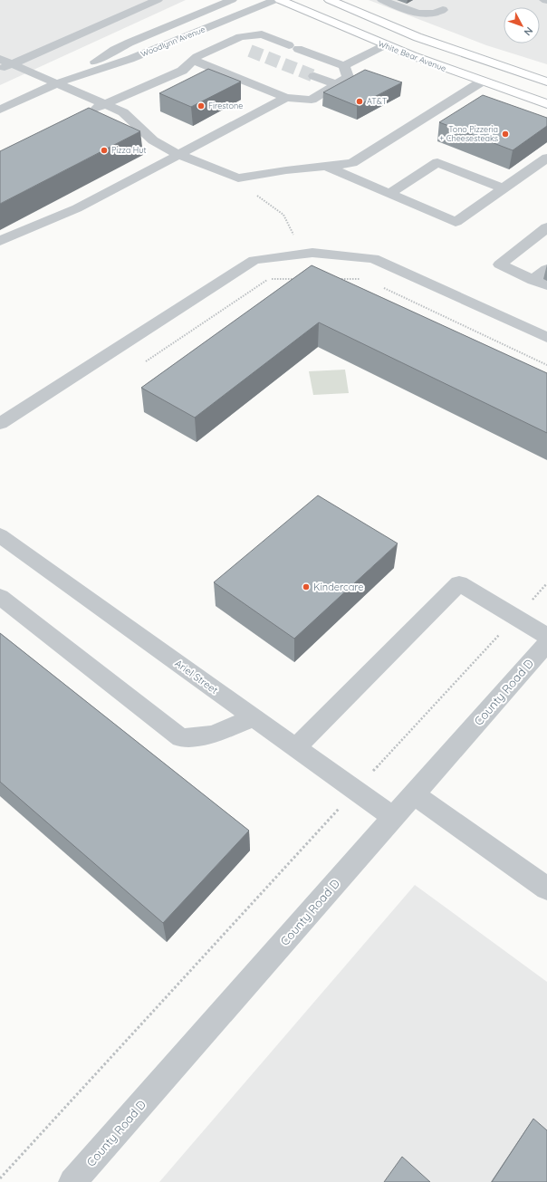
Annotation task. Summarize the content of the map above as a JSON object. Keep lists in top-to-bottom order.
{
  "streets": {
    "main road": ["White Bear Avenue"],
    "street": ["Woodlynn Avenue", "Ariel Street", "County Road D"]
  },
  "crossings": [
    ["Ariel Street", "County Road D"]
  ],
  "places": [
    "AT&T",
    "Firestone",
    "Tono Pizzeria + Cheesesteaks",
    "Pizza Hut",
    "Kindercare"
  ],
  "north": "bottom right"
}
